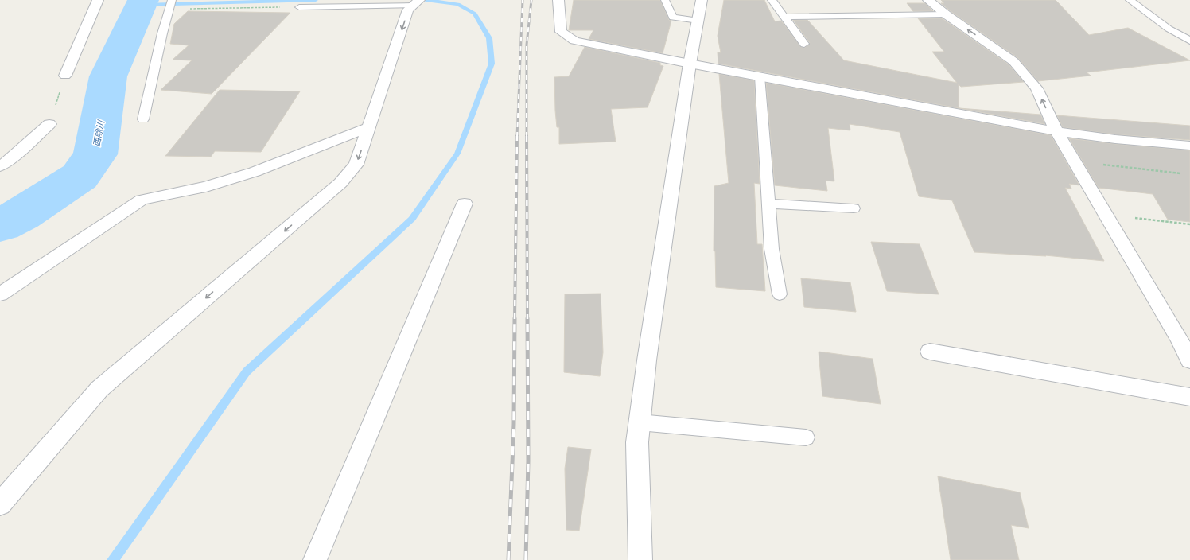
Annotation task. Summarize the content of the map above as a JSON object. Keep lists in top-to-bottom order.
{
  "water": ["西除川"]
}
